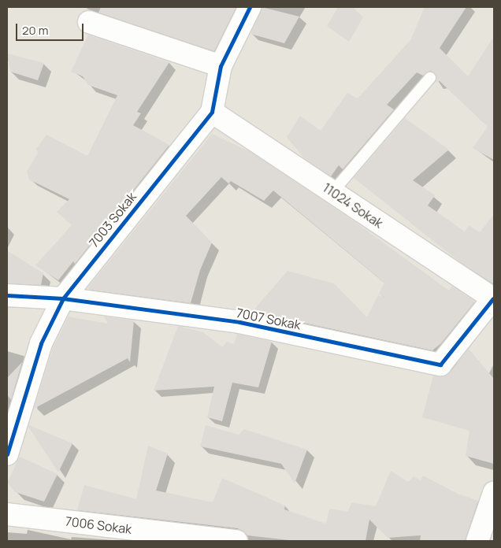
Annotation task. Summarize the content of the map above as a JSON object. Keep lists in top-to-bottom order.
{
  "streets": {
    "street": [
      "11024 Sokak",
      "7003 Sokak",
      "7007 Sokak",
      "7006 Sokak"
    ]
  },
  "crossings": [
    ["11024 Sokak", "7003 Sokak"],
    ["11024 Sokak", "7007 Sokak"],
    ["7003 Sokak", "7007 Sokak"]
  ],
  "scale_bar": "20 m"
}
